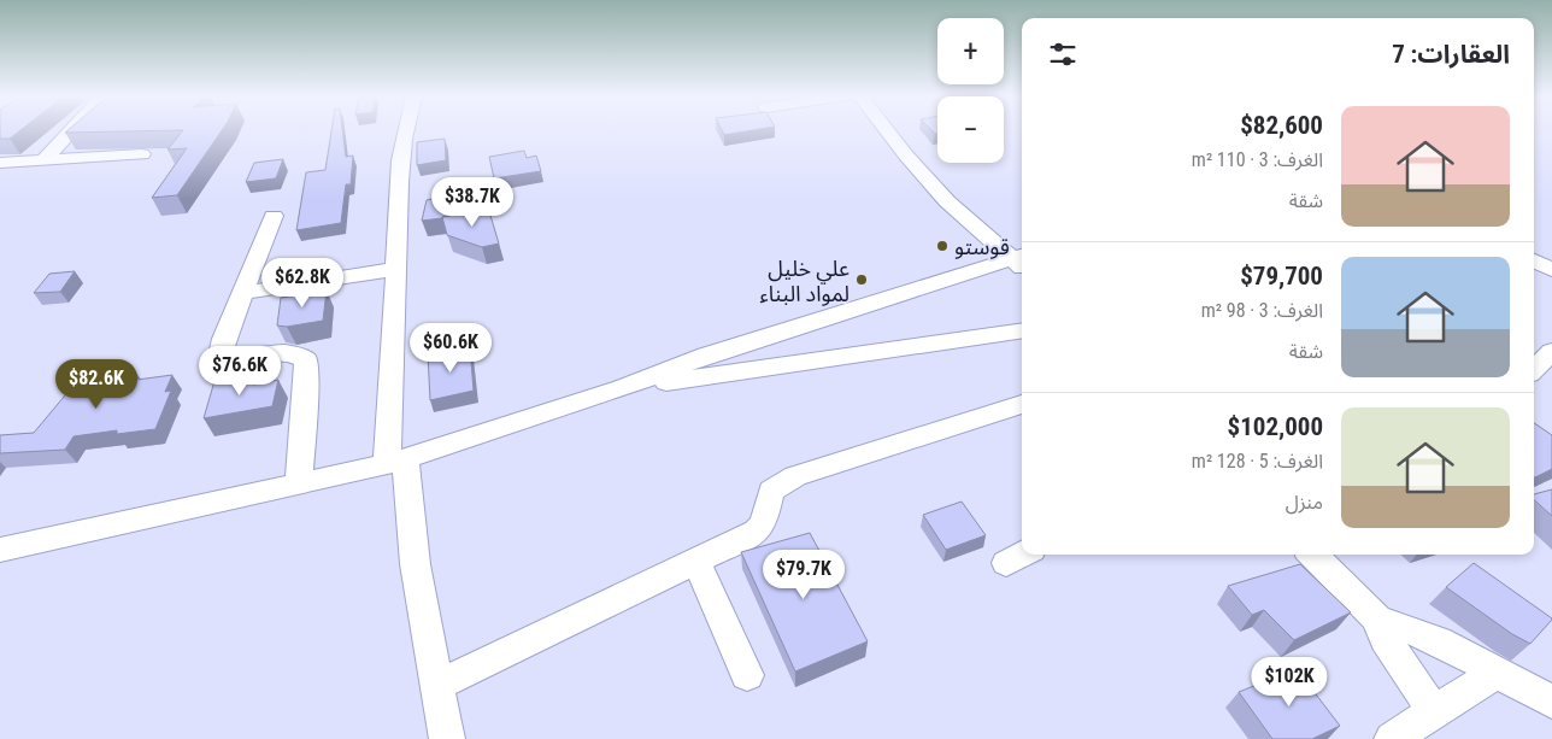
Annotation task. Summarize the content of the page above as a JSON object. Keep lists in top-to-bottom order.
{
  "places": ["قوستو", "علي خليل لمواد البناء"],
  "page": {
    "map_buttons": ["+", "−"],
    "heading": "العقارات: 7",
    "list": [
      {
        "name": "$82,600",
        "note": "الغرف: 3 · 110 m² · شقة"
      },
      {
        "name": "$79,700",
        "note": "الغرف: 3 · 98 m² · شقة"
      },
      {
        "name": "$102,000",
        "note": "الغرف: 5 · 128 m² · منزل"
      }
    ],
    "price": [
      "$38.7K",
      "$62.8K",
      "$60.6K",
      "$76.6K",
      "$82.6K",
      "$79.7K",
      "$102K"
    ]
  }
}
